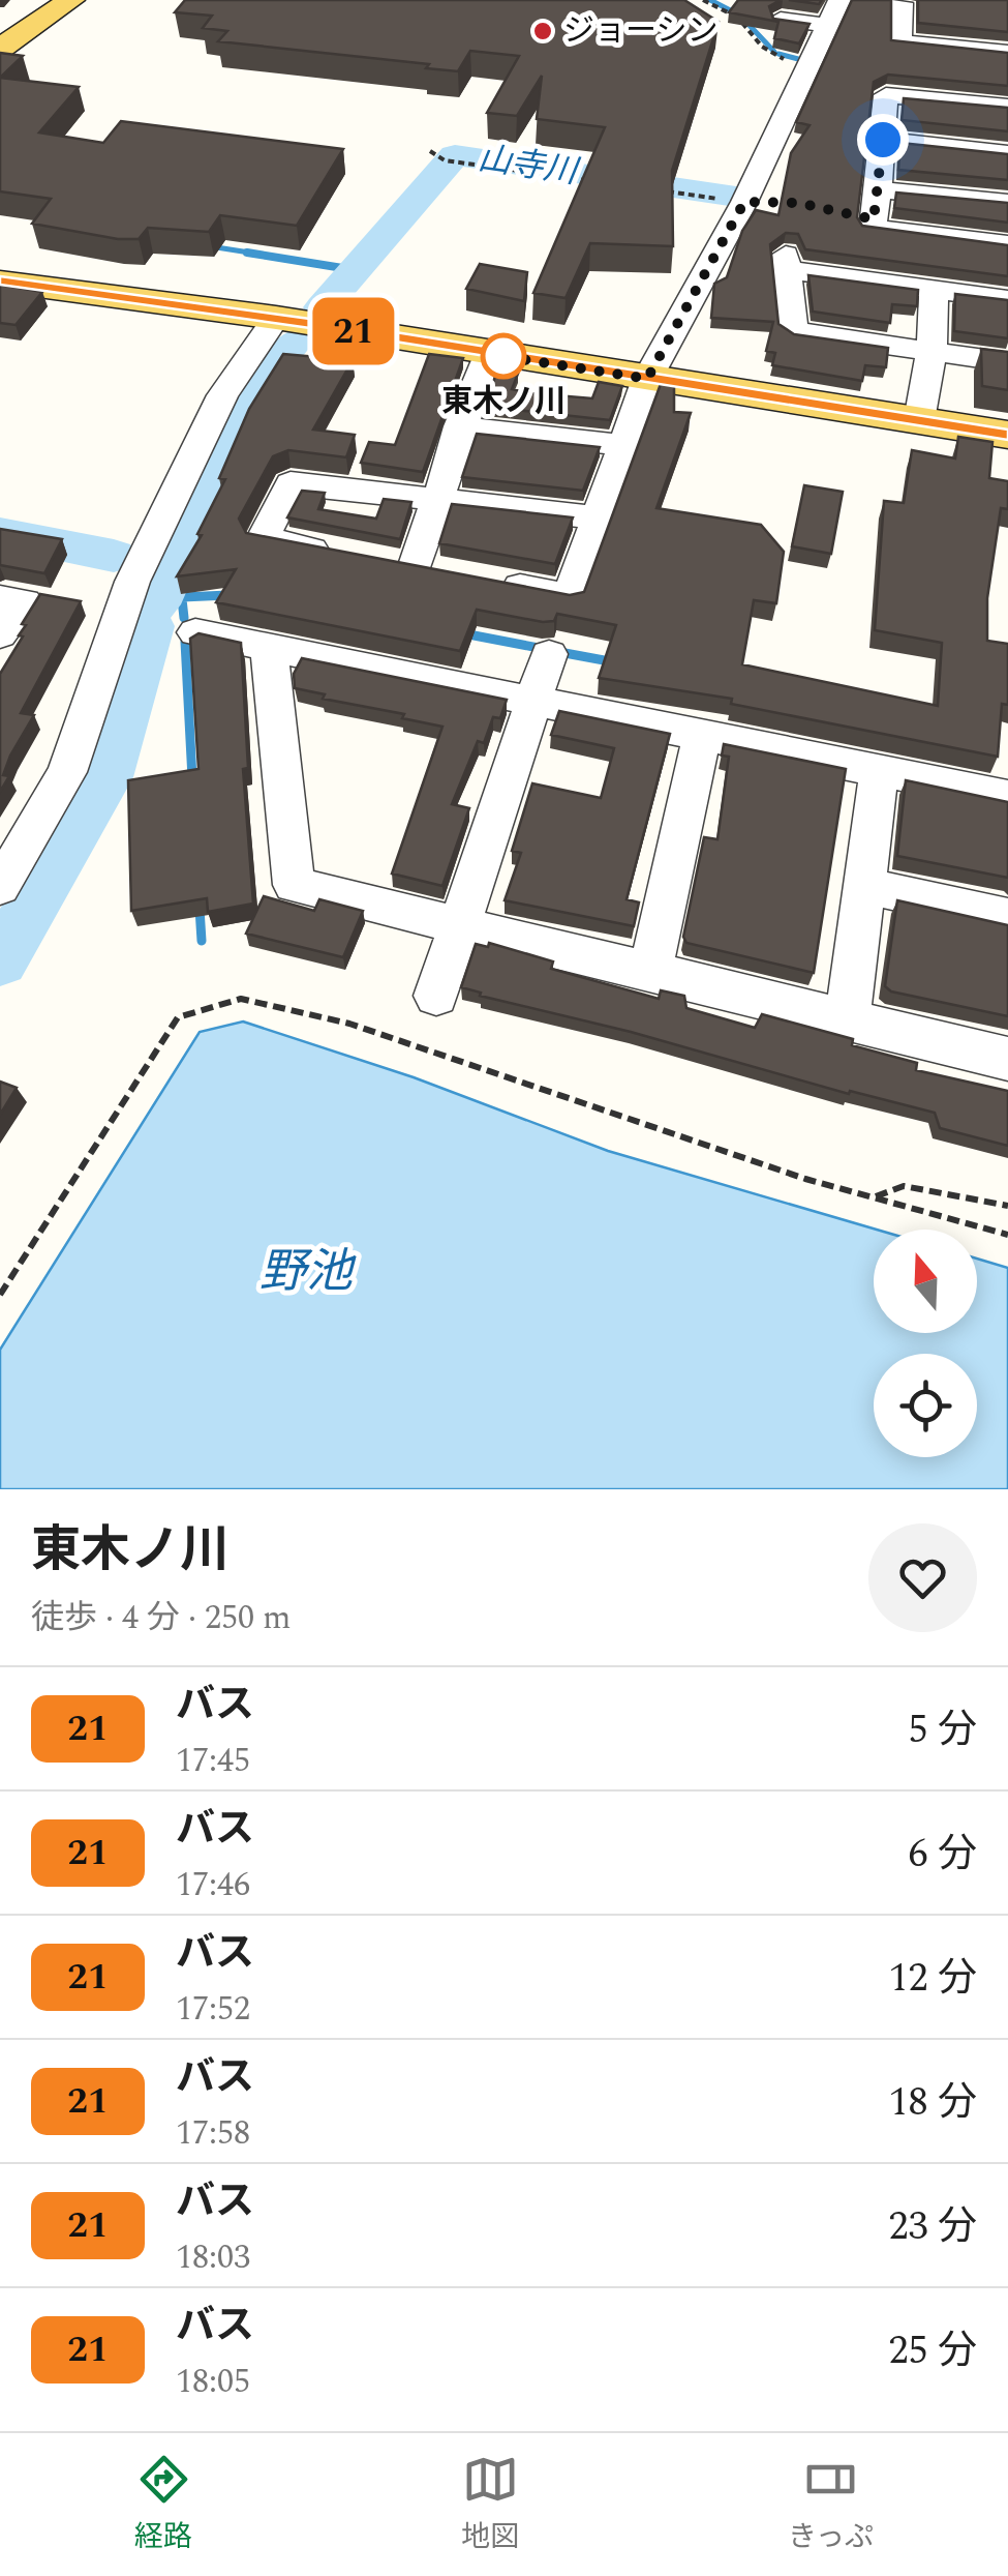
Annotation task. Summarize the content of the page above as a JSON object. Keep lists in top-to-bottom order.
{
  "water": ["山寺川", "野池"],
  "places": ["ジョーシン", "東木ノ川"],
  "lines": ["bus line 21"],
  "north": "top",
  "page": {
    "on_map": "21",
    "heading": ["東木ノ川", "徒歩 · 4 分 · 250 m"],
    "list": [
      {
        "mark": "21",
        "name": "バス",
        "note": "17:45",
        "value": "5 分"
      },
      {
        "mark": "21",
        "name": "バス",
        "note": "17:46",
        "value": "6 分"
      },
      {
        "mark": "21",
        "name": "バス",
        "note": "17:52",
        "value": "12 分"
      },
      {
        "mark": "21",
        "name": "バス",
        "note": "17:58",
        "value": "18 分"
      },
      {
        "mark": "21",
        "name": "バス",
        "note": "18:03",
        "value": "23 分"
      },
      {
        "mark": "21",
        "name": "バス",
        "note": "18:05",
        "value": "25 分"
      }
    ],
    "tabs": ["経路", "地図", "きっぷ"]
  }
}
